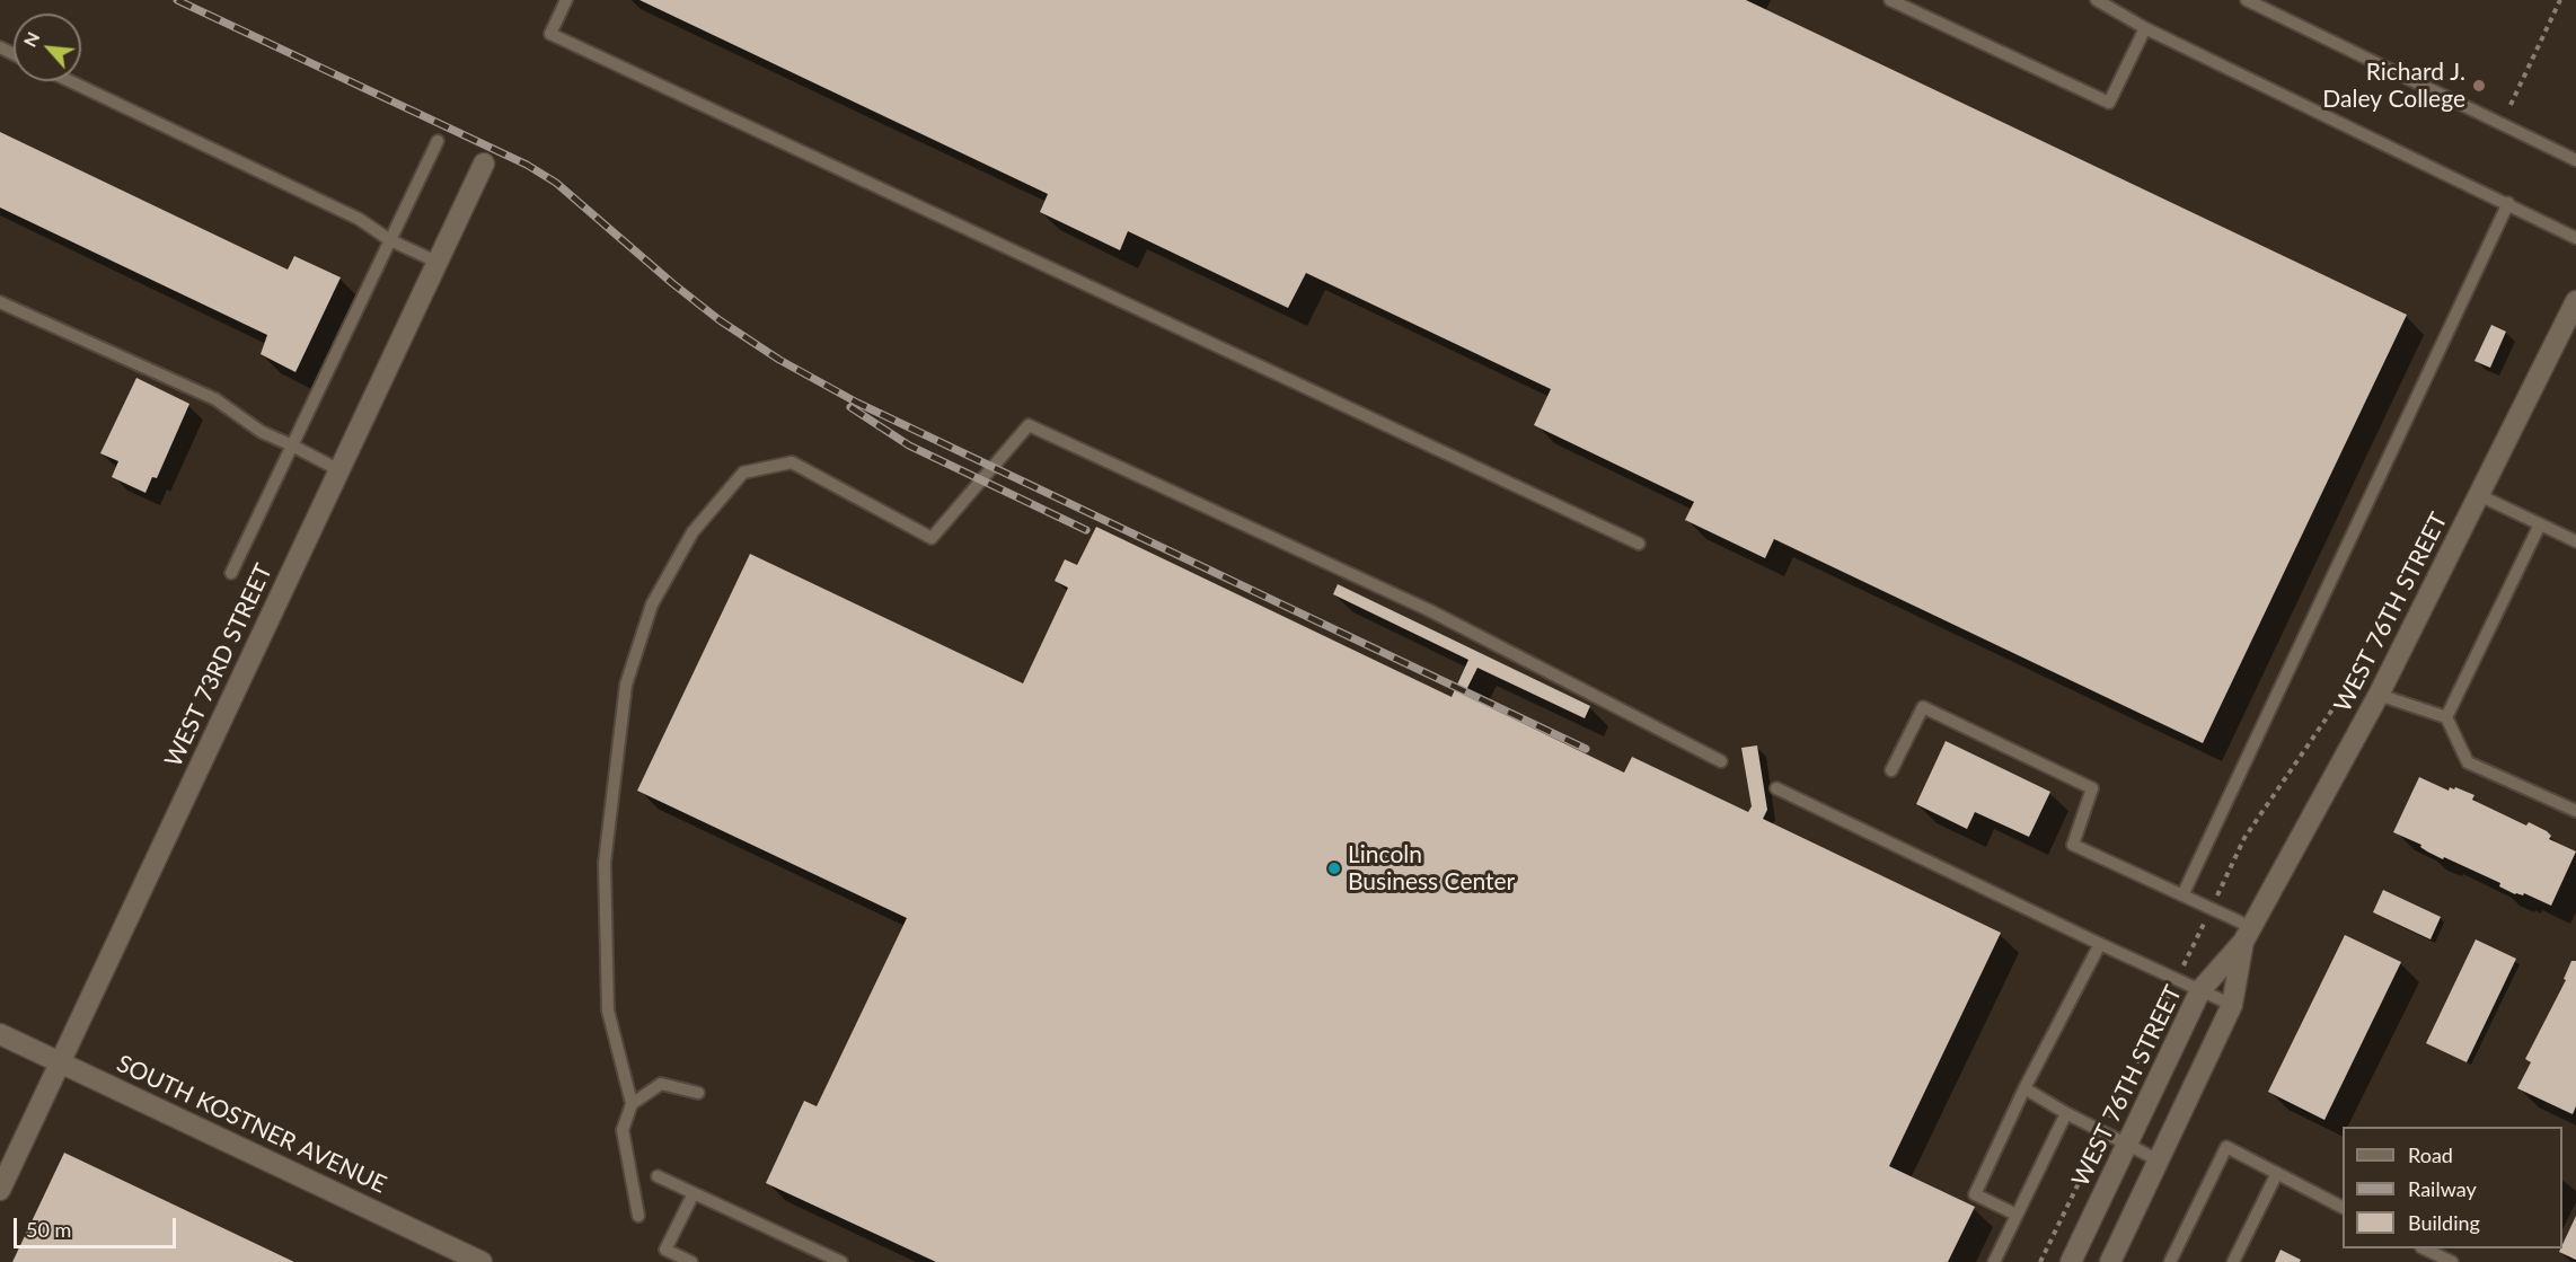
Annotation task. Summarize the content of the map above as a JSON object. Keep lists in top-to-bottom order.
{
  "streets": {
    "street": ["WEST 76TH STREET", "WEST 73RD STREET", "SOUTH KOSTNER AVENUE"]
  },
  "crossings": [
    ["WEST 73RD STREET", "SOUTH KOSTNER AVENUE"]
  ],
  "places": ["Richard J. Daley College", "Lincoln Business Center"],
  "legend": ["Road", "Railway", "Building"],
  "scale_bar": "50 m",
  "north": "top left"
}
